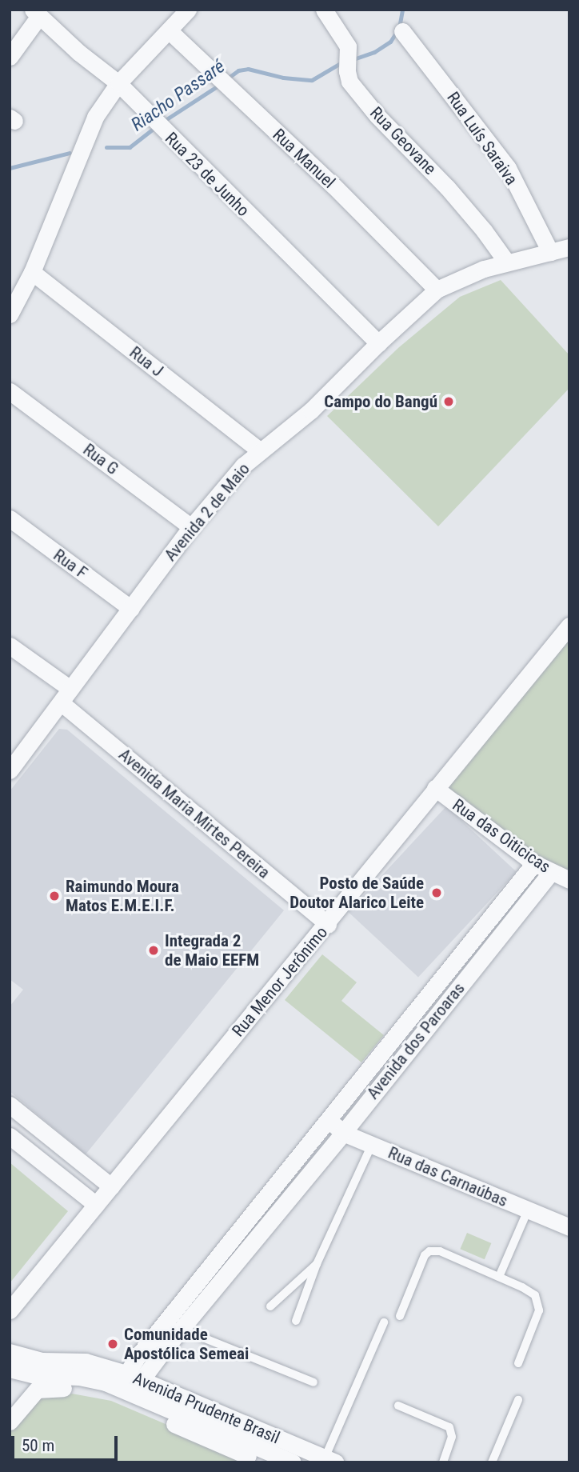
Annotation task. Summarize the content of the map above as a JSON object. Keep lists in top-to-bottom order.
{
  "streets": {
    "street": [
      "Rua Luís Saraiva",
      "Rua Geovane",
      "Rua Manuel",
      "Rua 23 de Junho",
      "Rua J",
      "Rua G",
      "Avenida 2 de Maio",
      "Rua F",
      "Avenida Maria Mirtes Pereira",
      "Rua das Oiticicas",
      "Rua Menor Jerônimo",
      "Avenida dos Paroaras",
      "Rua das Carnaúbas",
      "Avenida Prudente Brasil"
    ]
  },
  "crossings": [
    ["Rua Luís Saraiva", "Avenida 2 de Maio"],
    ["Rua Geovane", "Avenida 2 de Maio"],
    ["Rua Manuel", "Avenida 2 de Maio"],
    ["Rua 23 de Junho", "Avenida 2 de Maio"],
    ["Rua J", "Avenida 2 de Maio"],
    ["Rua G", "Avenida 2 de Maio"],
    ["Avenida 2 de Maio", "Rua F"],
    ["Avenida 2 de Maio", "Avenida Maria Mirtes Pereira"],
    ["Avenida Maria Mirtes Pereira", "Rua Menor Jerônimo"],
    ["Rua das Oiticicas", "Rua Menor Jerônimo"],
    ["Rua das Oiticicas", "Avenida dos Paroaras"],
    ["Avenida dos Paroaras", "Rua das Carnaúbas"],
    ["Avenida dos Paroaras", "Avenida Prudente Brasil"]
  ],
  "water": ["Riacho Passaré"],
  "places": [
    "Campo do Bangú",
    "Posto de Saúde Doutor Alarico Leite",
    "Raimundo Moura Matos E.M.E.I.F.",
    "Integrada 2 de Maio EEFM",
    "Comunidade Apostólica Semeai"
  ],
  "scale_bar": "50 m"
}
